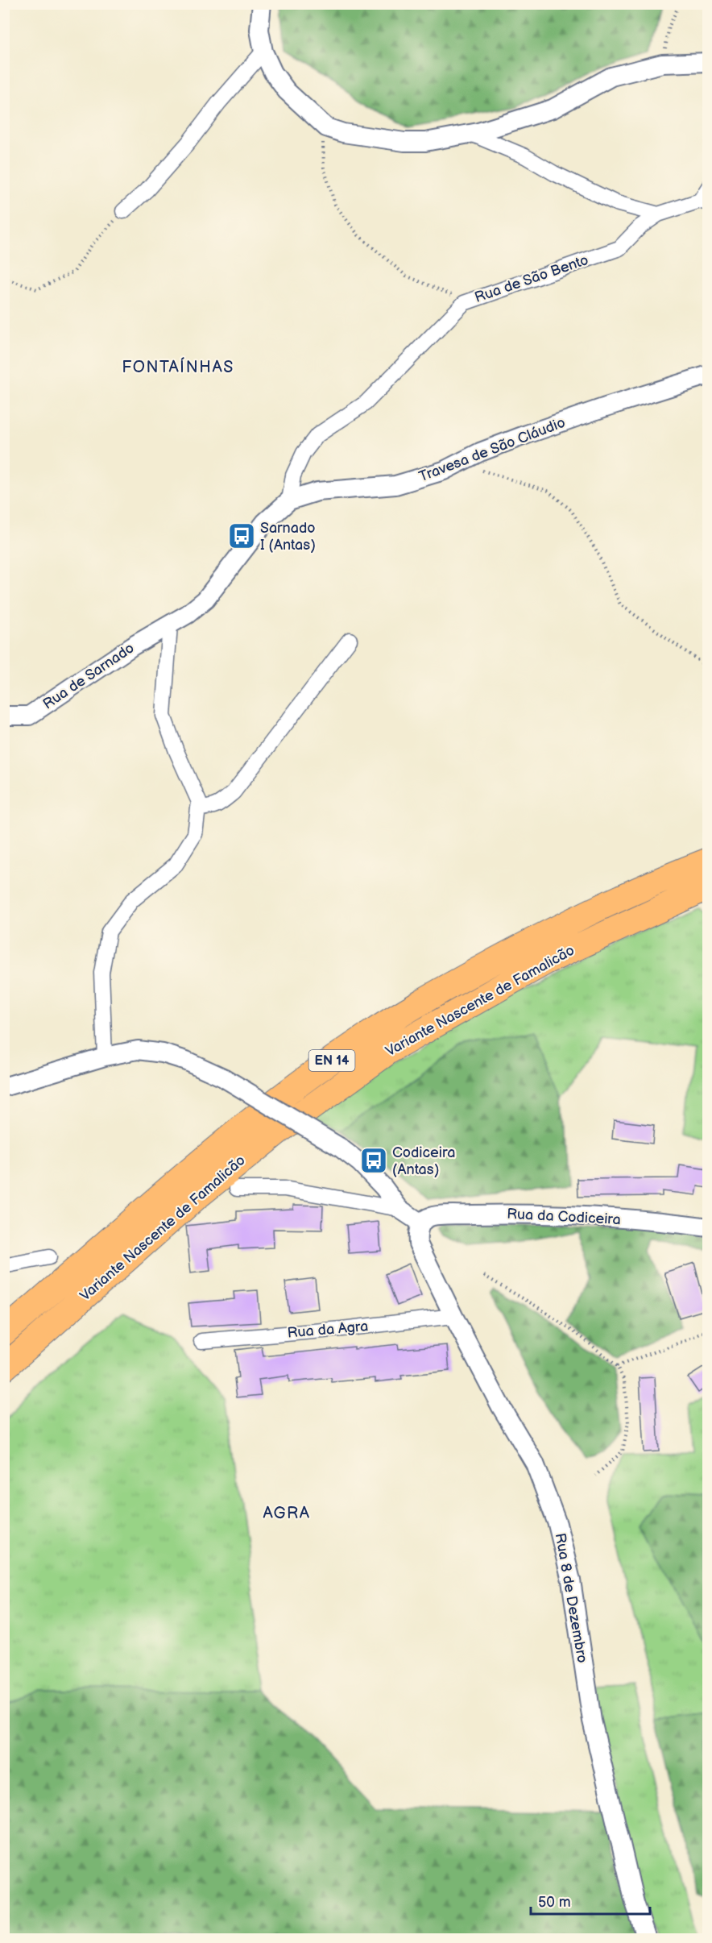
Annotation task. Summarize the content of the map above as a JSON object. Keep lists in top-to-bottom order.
{
  "streets": {
    "highway": ["Variante Nascente de Famalicão", "EN 14"],
    "street": [
      "Rua de São Bento",
      "Travesa de São Cláudio",
      "Rua de Sarnado",
      "Rua da Codiceira",
      "Rua da Agra",
      "Rua 8 de Dezembro"
    ]
  },
  "crossings": [
    ["Rua de São Bento", "Travesa de São Cláudio"],
    ["Travesa de São Cláudio", "Rua de Sarnado"],
    ["Rua da Codiceira", "Rua 8 de Dezembro"],
    ["Rua da Agra", "Rua 8 de Dezembro"]
  ],
  "districts": ["FONTAÍNHAS", "AGRA"],
  "places": {
    "bus stop": ["Sarnado I (Antas)", "Codiceira (Antas)"]
  },
  "scale_bar": "50 m"
}
